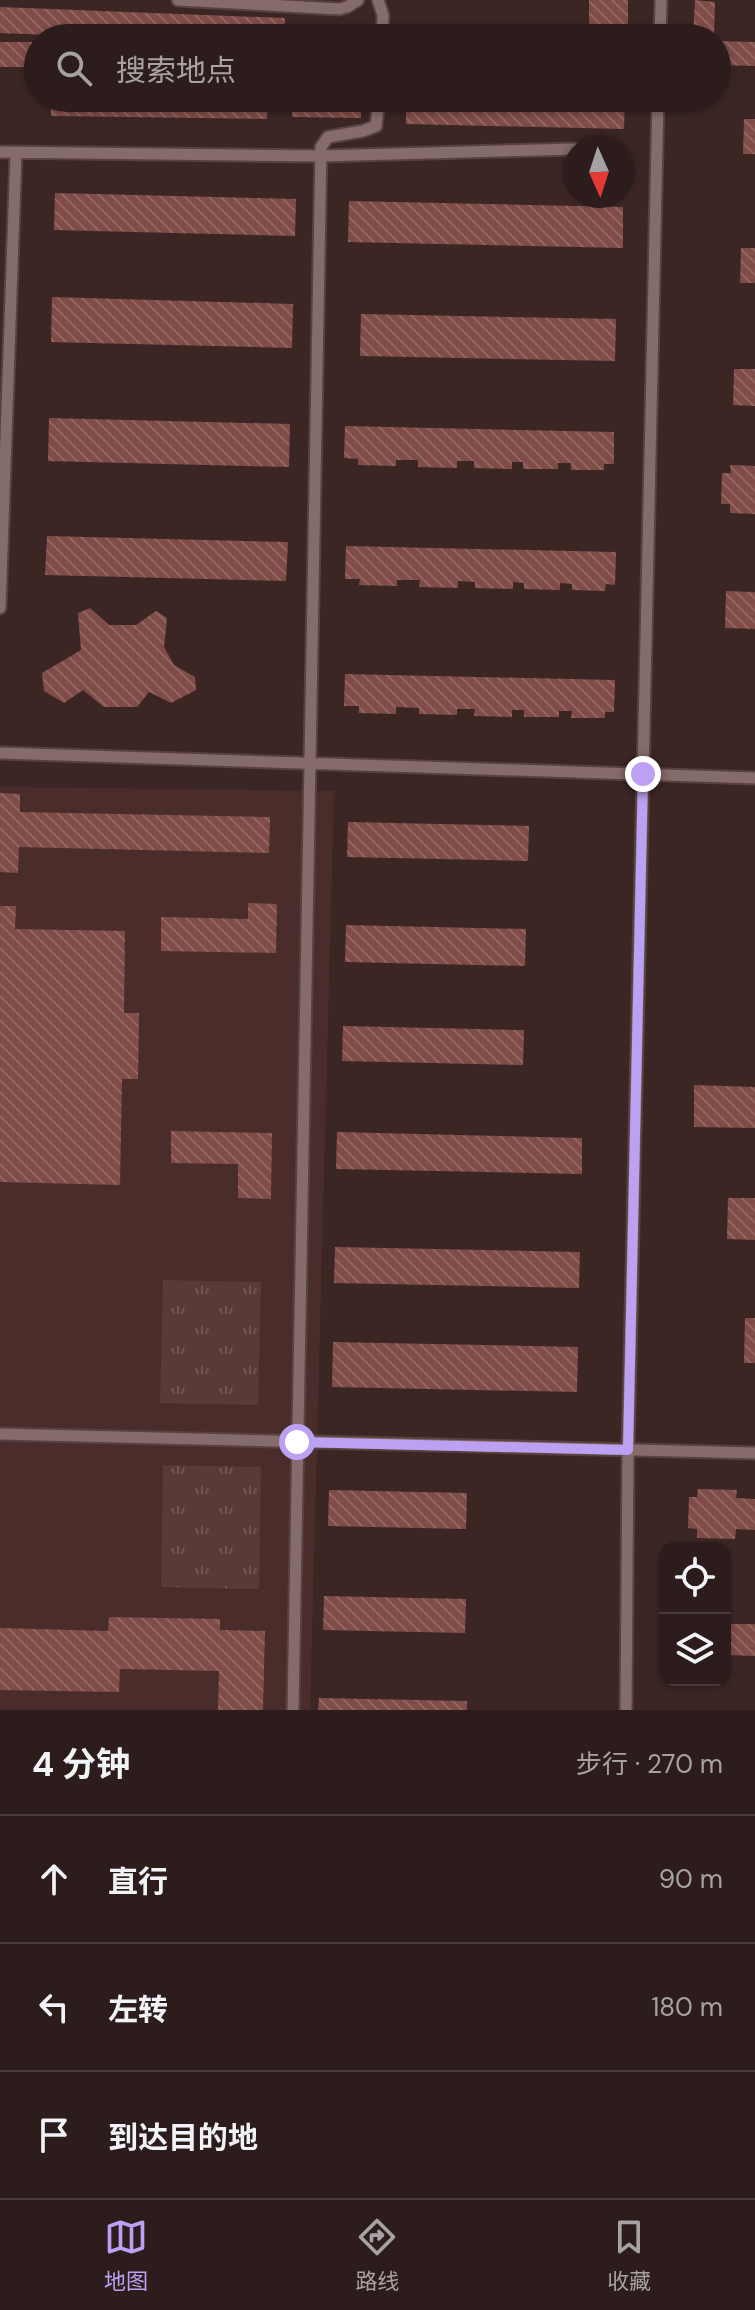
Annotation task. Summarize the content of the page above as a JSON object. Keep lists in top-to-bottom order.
{
  "north": "bottom",
  "page": {
    "search": "搜索地点",
    "heading": ["4 分钟", "步行 · 270 m"],
    "list": [
      ["直行", "90 m"],
      ["左转", "180 m"],
      "到达目的地"
    ],
    "nav": ["地图", "路线", "收藏"]
  }
}
